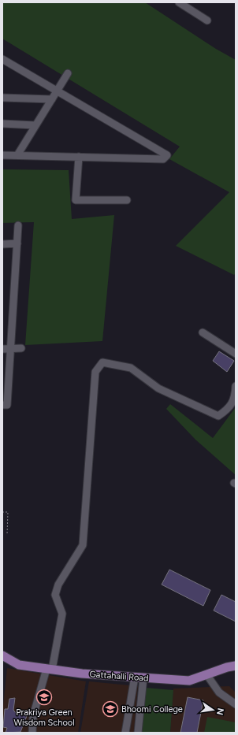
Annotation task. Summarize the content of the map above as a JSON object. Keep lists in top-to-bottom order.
{
  "streets": {
    "main road": ["Gattahalli Road"]
  },
  "places": {
    "school or university": ["Prakriya Green Wisdom School", "Bhoomi College"]
  },
  "north": "right"
}
